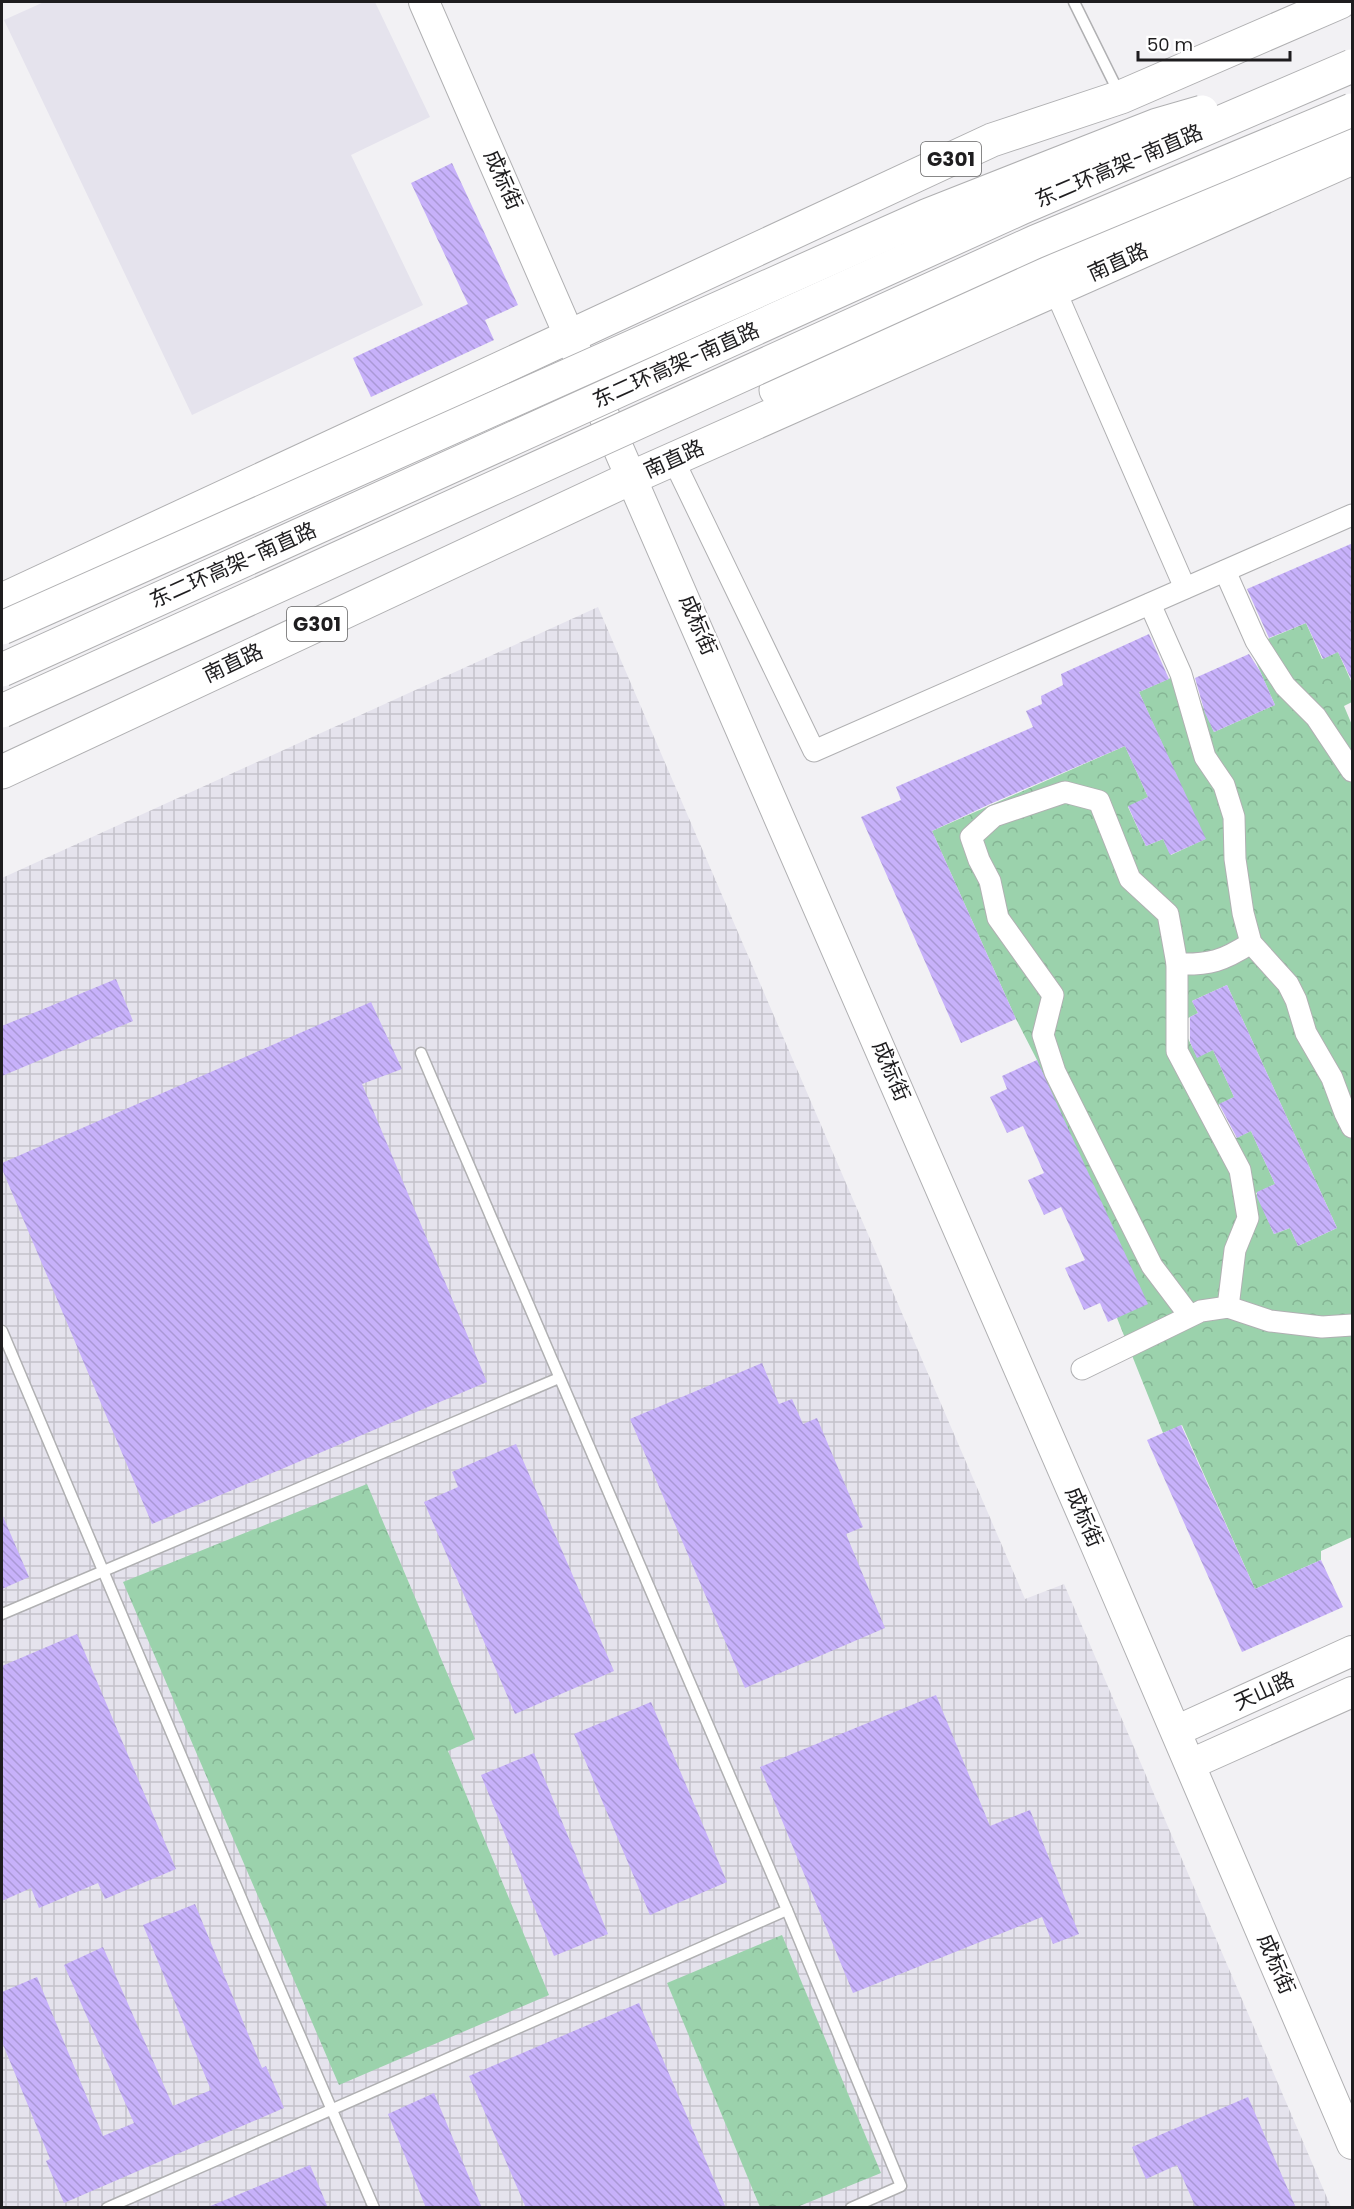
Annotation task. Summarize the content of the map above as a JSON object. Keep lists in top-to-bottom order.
{
  "streets": {
    "highway": ["G301", "东二环高架-南直路", "南直路"],
    "street": ["成标街", "天山路"]
  },
  "crossings": [
    ["G301", "成标街"],
    ["成标街", "南直路"],
    ["成标街", "天山路"]
  ],
  "scale_bar": "50 m"
}
